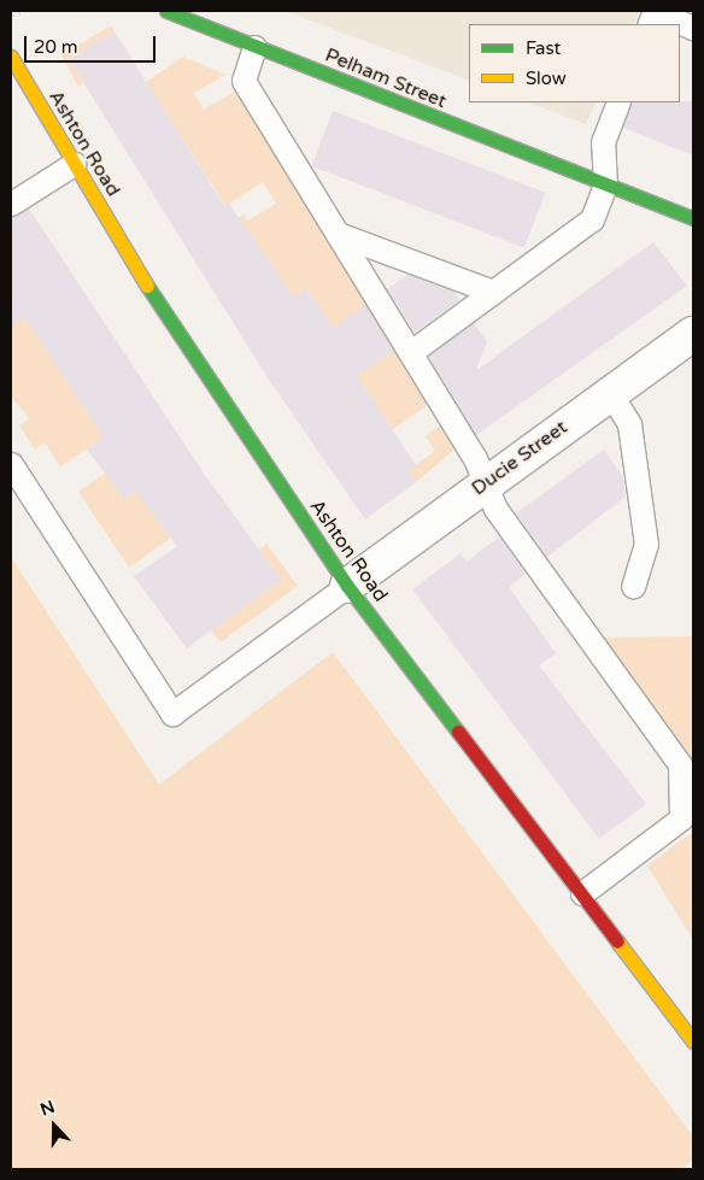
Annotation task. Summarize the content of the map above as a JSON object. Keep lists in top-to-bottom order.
{
  "streets": {
    "main road": ["Pelham Street", "Ashton Road"],
    "street": ["Ducie Street"]
  },
  "crossings": [
    ["Ashton Road", "Ducie Street"]
  ],
  "legend": ["Fast", "Slow"],
  "scale_bar": "20 m",
  "north": "top"
}
